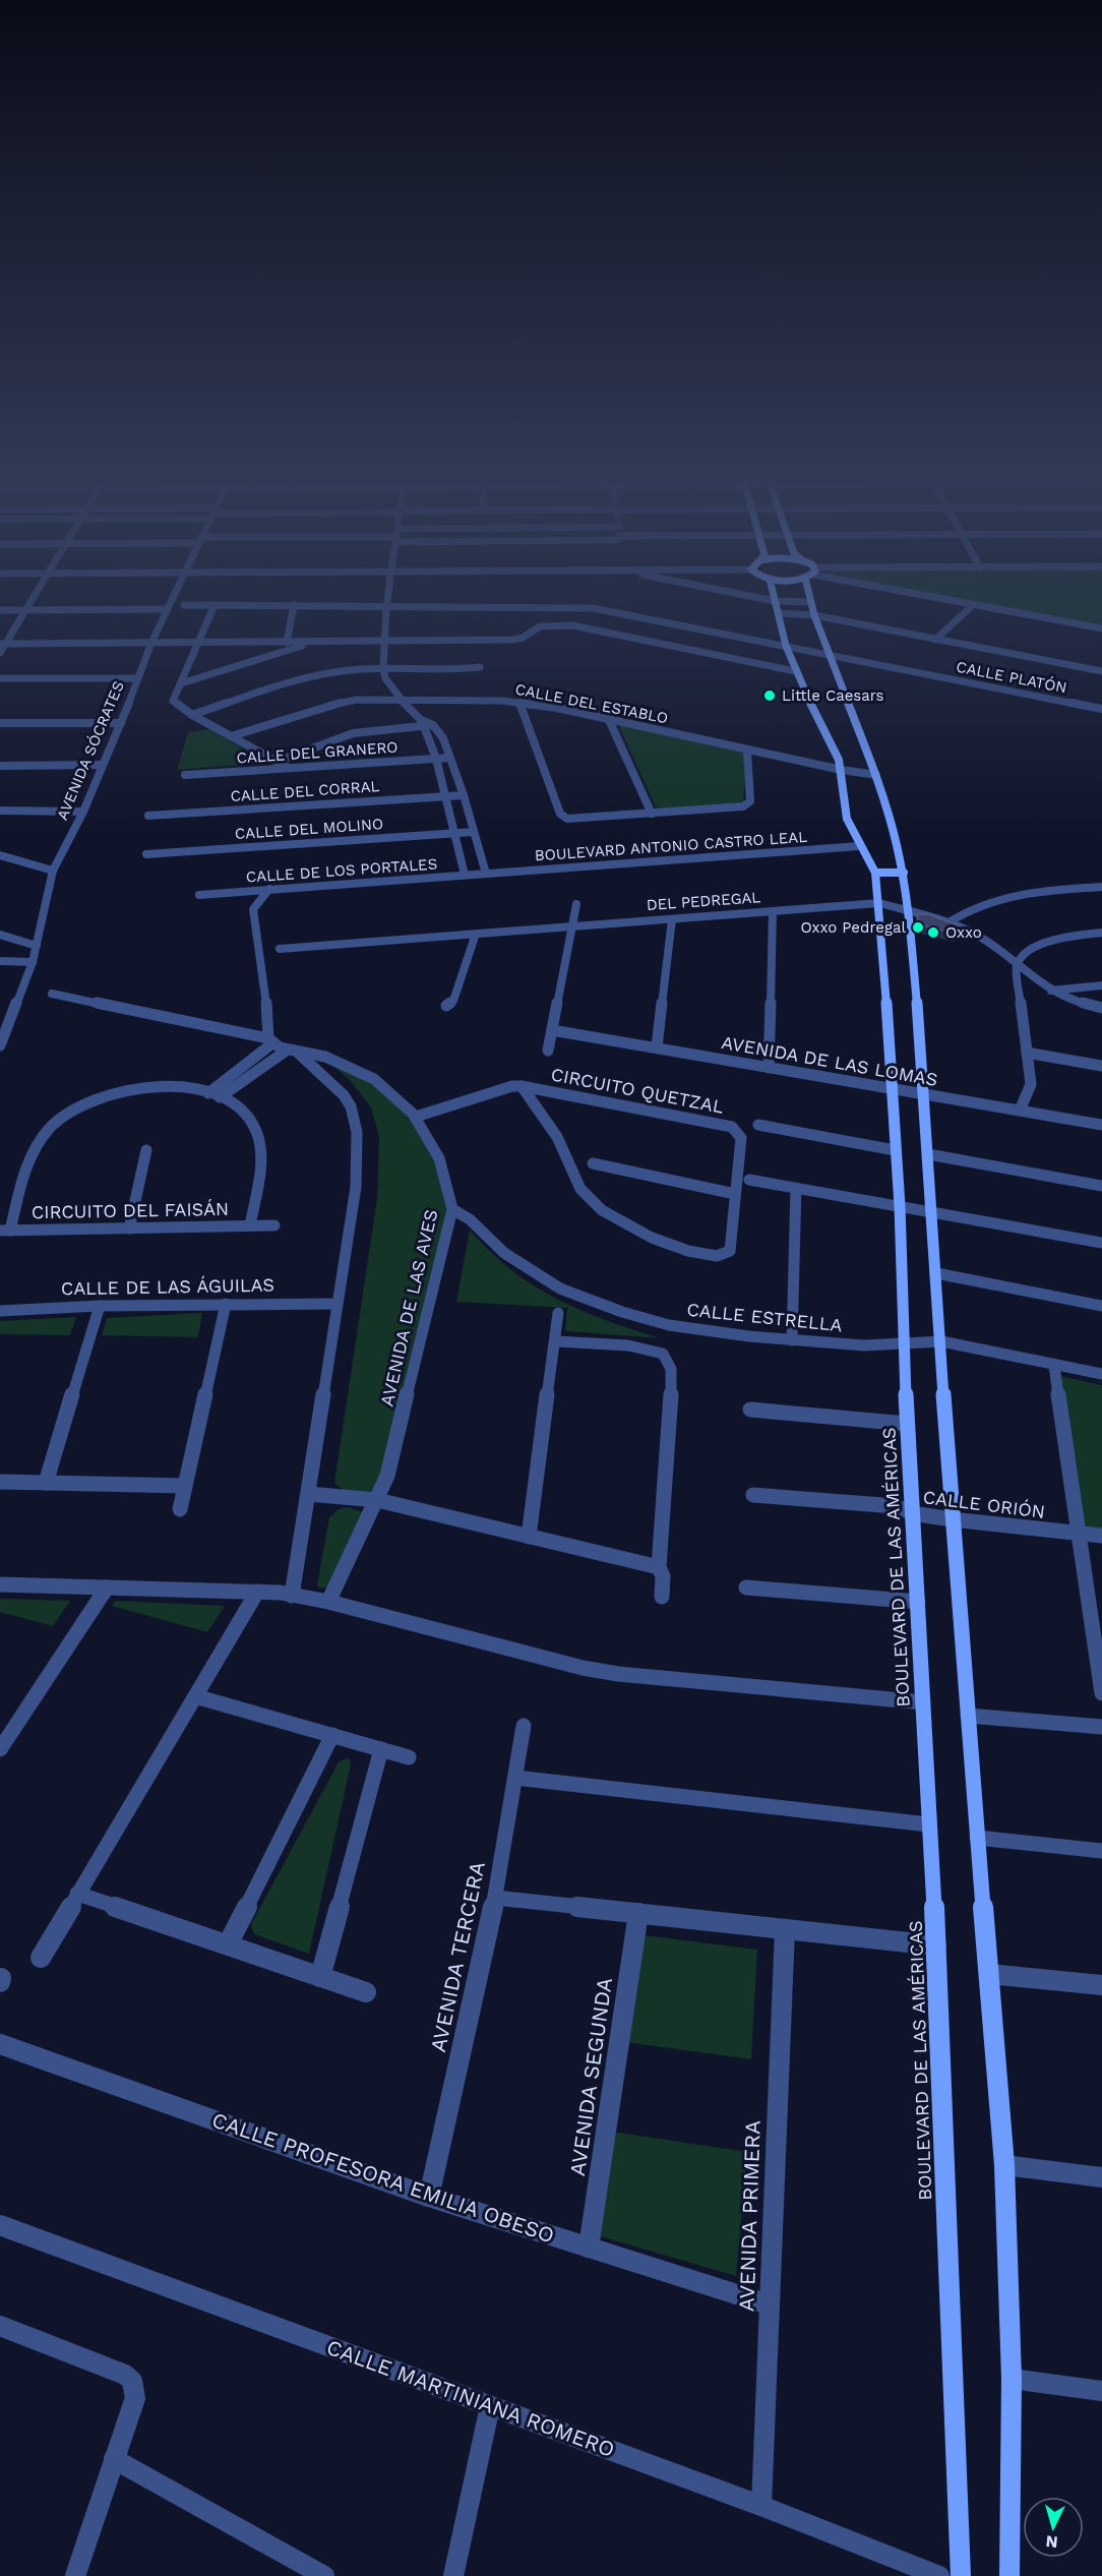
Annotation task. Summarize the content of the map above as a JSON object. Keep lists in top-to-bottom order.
{
  "streets": {
    "main road": ["BOULEVARD DE LAS AMÉRICAS"],
    "street": [
      "CALLE PLATÓN",
      "CALLE DEL ESTABLO",
      "AVENIDA SÓCRATES",
      "CALLE DEL GRANERO",
      "CALLE DEL CORRAL",
      "CALLE DEL MOLINO",
      "BOULEVARD ANTONIO CASTRO LEAL",
      "CALLE DE LOS PORTALES",
      "DEL PEDREGAL",
      "AVENIDA DE LAS LOMAS",
      "CIRCUITO QUETZAL",
      "CIRCUITO DEL FAISÁN",
      "CALLE DE LAS ÁGUILAS",
      "AVENIDA DE LAS AVES",
      "CALLE ESTRELLA",
      "CALLE ORIÓN",
      "AVENIDA TERCERA",
      "AVENIDA SEGUNDA",
      "CALLE PROFESORA EMILIA OBESO",
      "AVENIDA PRIMERA",
      "CALLE MARTINIANA ROMERO"
    ]
  },
  "crossings": [
    ["CALLE PLATÓN", "BOULEVARD DE LAS AMÉRICAS"],
    ["CALLE DEL ESTABLO", "BOULEVARD DE LAS AMÉRICAS"],
    ["BOULEVARD ANTONIO CASTRO LEAL", "CALLE DE LOS PORTALES"],
    ["BOULEVARD ANTONIO CASTRO LEAL", "BOULEVARD DE LAS AMÉRICAS"],
    ["DEL PEDREGAL", "BOULEVARD DE LAS AMÉRICAS"],
    ["AVENIDA DE LAS LOMAS", "BOULEVARD DE LAS AMÉRICAS"],
    ["CIRCUITO QUETZAL", "AVENIDA DE LAS AVES"],
    ["CALLE DE LAS ÁGUILAS", "AVENIDA DE LAS AVES"],
    ["AVENIDA DE LAS AVES", "CALLE ESTRELLA"],
    ["CALLE ESTRELLA", "BOULEVARD DE LAS AMÉRICAS"],
    ["CALLE ORIÓN", "BOULEVARD DE LAS AMÉRICAS"],
    ["AVENIDA TERCERA", "CALLE PROFESORA EMILIA OBESO"],
    ["AVENIDA SEGUNDA", "CALLE PROFESORA EMILIA OBESO"],
    ["CALLE PROFESORA EMILIA OBESO", "AVENIDA PRIMERA"],
    ["AVENIDA PRIMERA", "CALLE MARTINIANA ROMERO"]
  ],
  "places": ["Little Caesars", "Oxxo Pedregal", "Oxxo"],
  "north": "bottom"
}
